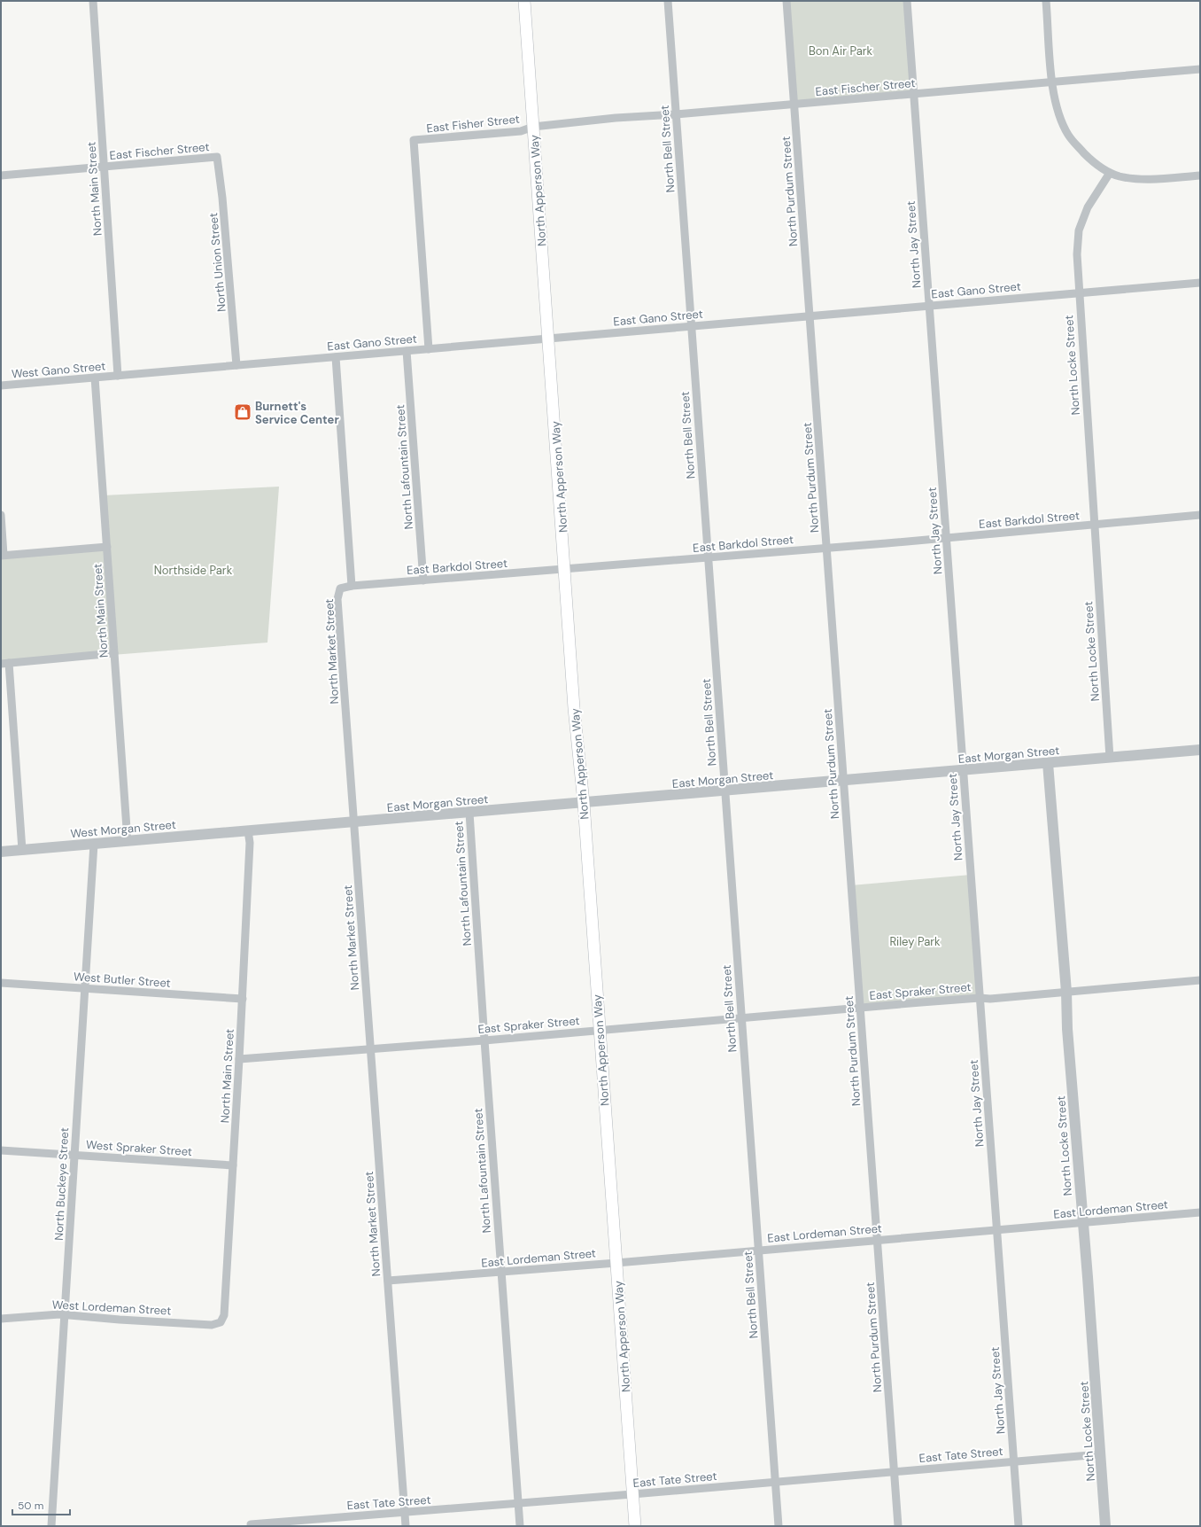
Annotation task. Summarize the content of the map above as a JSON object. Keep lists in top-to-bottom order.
{
  "streets": {
    "main road": ["North Apperson Way"],
    "street": [
      "East Fischer Street",
      "East Fisher Street",
      "North Bell Street",
      "North Main Street",
      "North Purdum Street",
      "North Jay Street",
      "North Union Street",
      "East Gano Street",
      "North Locke Street",
      "West Gano Street",
      "North Lafountain Street",
      "East Barkdol Street",
      "North Market Street",
      "East Morgan Street",
      "West Morgan Street",
      "West Butler Street",
      "East Spraker Street",
      "West Spraker Street",
      "North Buckeye Street",
      "East Lordeman Street",
      "West Lordeman Street",
      "East Tate Street"
    ]
  },
  "crossings": [
    ["East Fischer Street", "East Fisher Street"],
    ["East Fischer Street", "North Bell Street"],
    ["East Fischer Street", "North Main Street"],
    ["East Fischer Street", "North Apperson Way"],
    ["East Fischer Street", "North Purdum Street"],
    ["East Fischer Street", "North Jay Street"],
    ["East Fischer Street", "North Union Street"],
    ["East Fisher Street", "North Apperson Way"],
    ["East Fisher Street", "East Gano Street"],
    ["North Bell Street", "East Gano Street"],
    ["North Bell Street", "East Barkdol Street"],
    ["North Bell Street", "East Morgan Street"],
    ["North Bell Street", "East Spraker Street"],
    ["North Bell Street", "East Lordeman Street"],
    ["North Bell Street", "East Tate Street"],
    ["North Main Street", "East Gano Street"],
    ["North Main Street", "West Gano Street"],
    ["North Main Street", "East Morgan Street"],
    ["North Main Street", "West Morgan Street"],
    ["North Main Street", "West Butler Street"],
    ["North Main Street", "East Spraker Street"],
    ["North Main Street", "West Spraker Street"],
    ["North Main Street", "West Lordeman Street"],
    ["North Apperson Way", "East Gano Street"],
    ["North Apperson Way", "East Barkdol Street"],
    ["North Apperson Way", "East Morgan Street"],
    ["North Apperson Way", "East Spraker Street"],
    ["North Apperson Way", "East Lordeman Street"],
    ["North Apperson Way", "East Tate Street"],
    ["North Purdum Street", "East Gano Street"],
    ["North Purdum Street", "East Barkdol Street"],
    ["North Purdum Street", "East Morgan Street"],
    ["North Purdum Street", "East Spraker Street"],
    ["North Purdum Street", "East Lordeman Street"],
    ["North Purdum Street", "East Tate Street"],
    ["North Jay Street", "East Gano Street"],
    ["North Jay Street", "East Barkdol Street"],
    ["North Jay Street", "East Morgan Street"],
    ["North Jay Street", "East Spraker Street"],
    ["North Jay Street", "East Lordeman Street"],
    ["North Jay Street", "East Tate Street"],
    ["North Union Street", "East Gano Street"],
    ["East Gano Street", "North Locke Street"],
    ["East Gano Street", "West Gano Street"],
    ["East Gano Street", "North Lafountain Street"],
    ["North Locke Street", "East Barkdol Street"],
    ["North Locke Street", "East Morgan Street"],
    ["North Locke Street", "East Spraker Street"],
    ["North Locke Street", "East Lordeman Street"],
    ["North Locke Street", "East Tate Street"],
    ["North Lafountain Street", "East Barkdol Street"],
    ["North Lafountain Street", "East Morgan Street"],
    ["North Lafountain Street", "East Spraker Street"],
    ["North Lafountain Street", "East Lordeman Street"],
    ["North Lafountain Street", "East Tate Street"],
    ["East Barkdol Street", "North Market Street"],
    ["North Market Street", "East Morgan Street"],
    ["North Market Street", "East Spraker Street"],
    ["North Market Street", "East Lordeman Street"],
    ["North Market Street", "East Tate Street"],
    ["East Morgan Street", "West Morgan Street"],
    ["West Morgan Street", "North Buckeye Street"],
    ["West Butler Street", "North Buckeye Street"],
    ["West Spraker Street", "North Buckeye Street"],
    ["North Buckeye Street", "West Lordeman Street"]
  ],
  "parks": ["Bon Air Park", "Northside Park", "Riley Park"],
  "places": {
    "shop": ["Burnett's Service Center"]
  },
  "scale_bar": "50 m"
}
